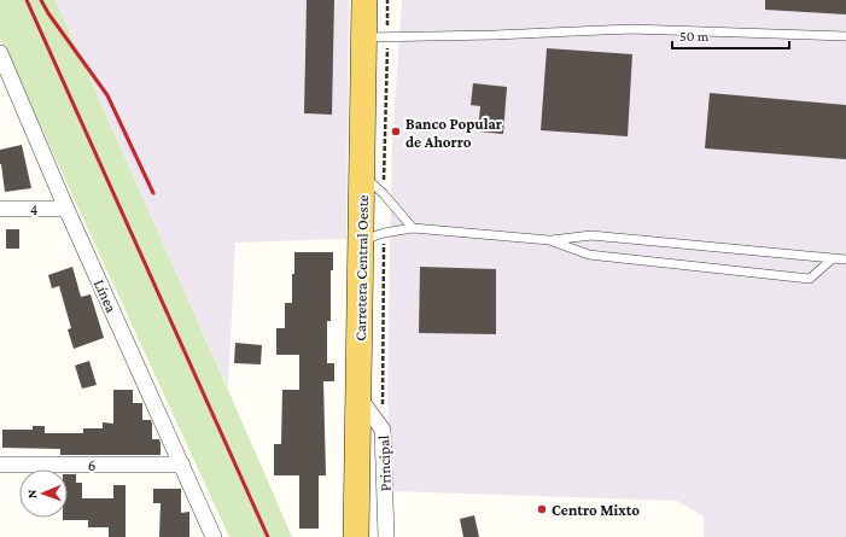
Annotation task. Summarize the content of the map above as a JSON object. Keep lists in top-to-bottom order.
{
  "streets": {
    "main road": ["Carretera Central Oeste"],
    "street": [
      "4",
      "Línea",
      "Principal",
      "6"
    ]
  },
  "crossings": [
    ["4", "Línea"],
    ["Carretera Central Oeste", "Principal"],
    ["Línea", "6"]
  ],
  "places": ["Banco Popular de Ahorro", "Centro Mixto"],
  "scale_bar": "50 m",
  "north": "left"
}
